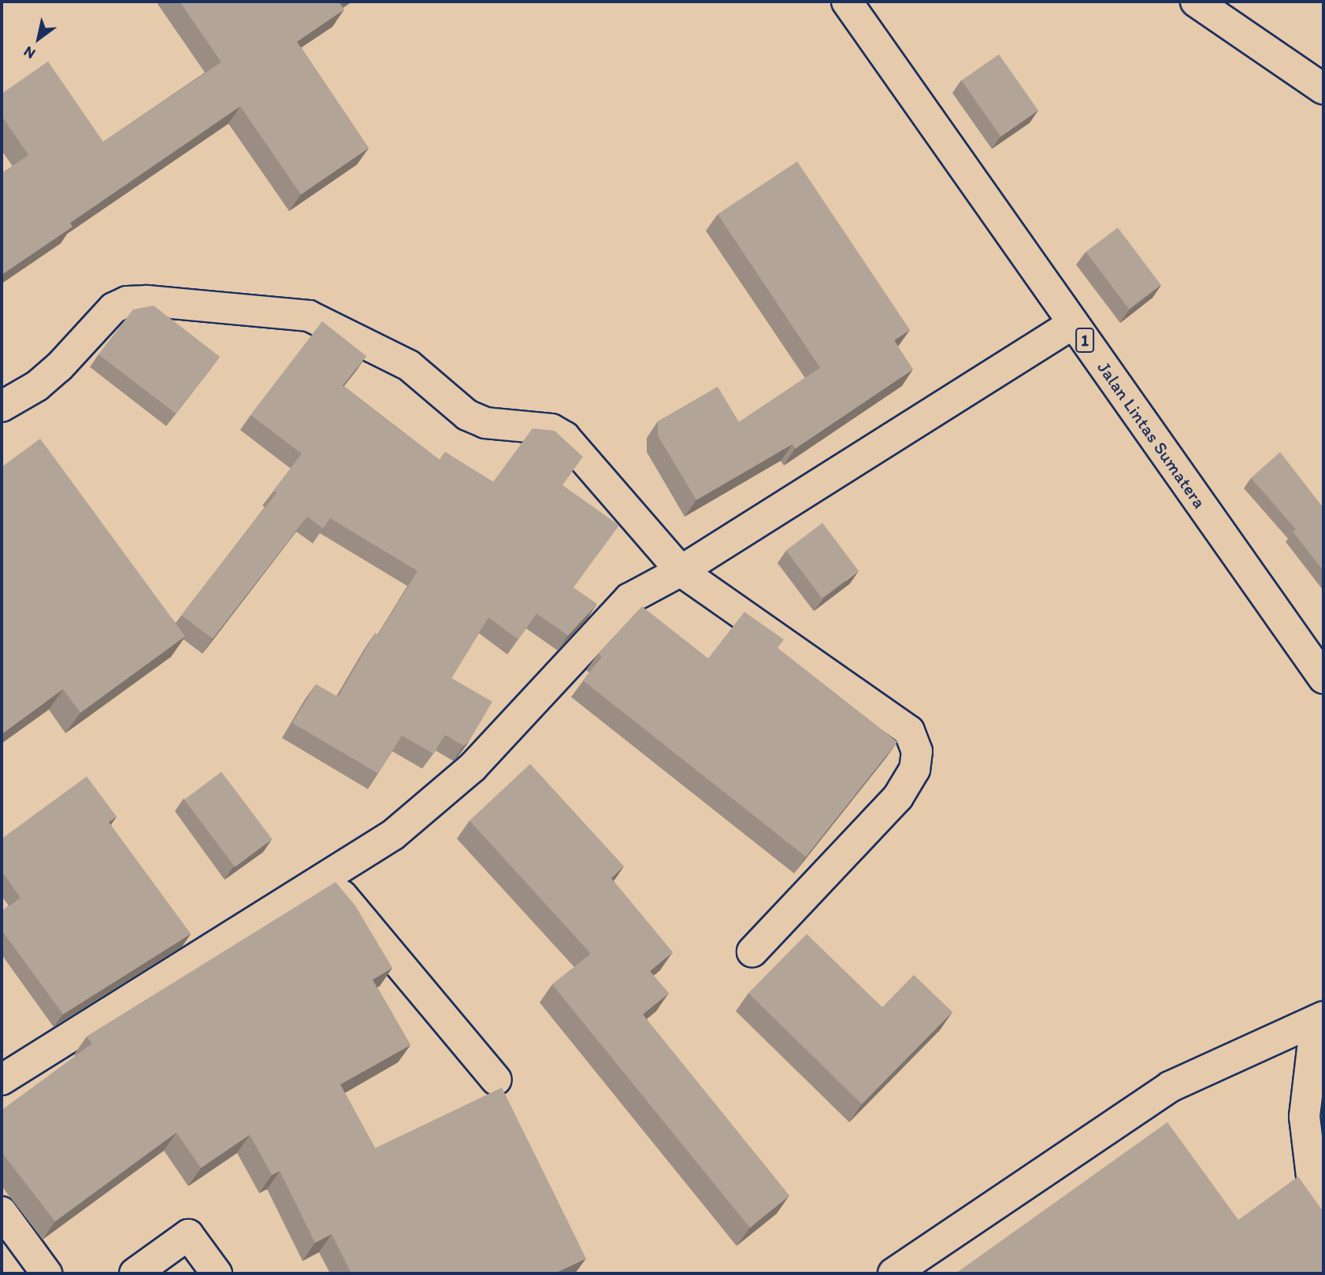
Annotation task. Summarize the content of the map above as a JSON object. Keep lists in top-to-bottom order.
{
  "streets": {
    "main road": ["1", "Jalan Lintas Sumatera"]
  },
  "north": "bottom left"
}
